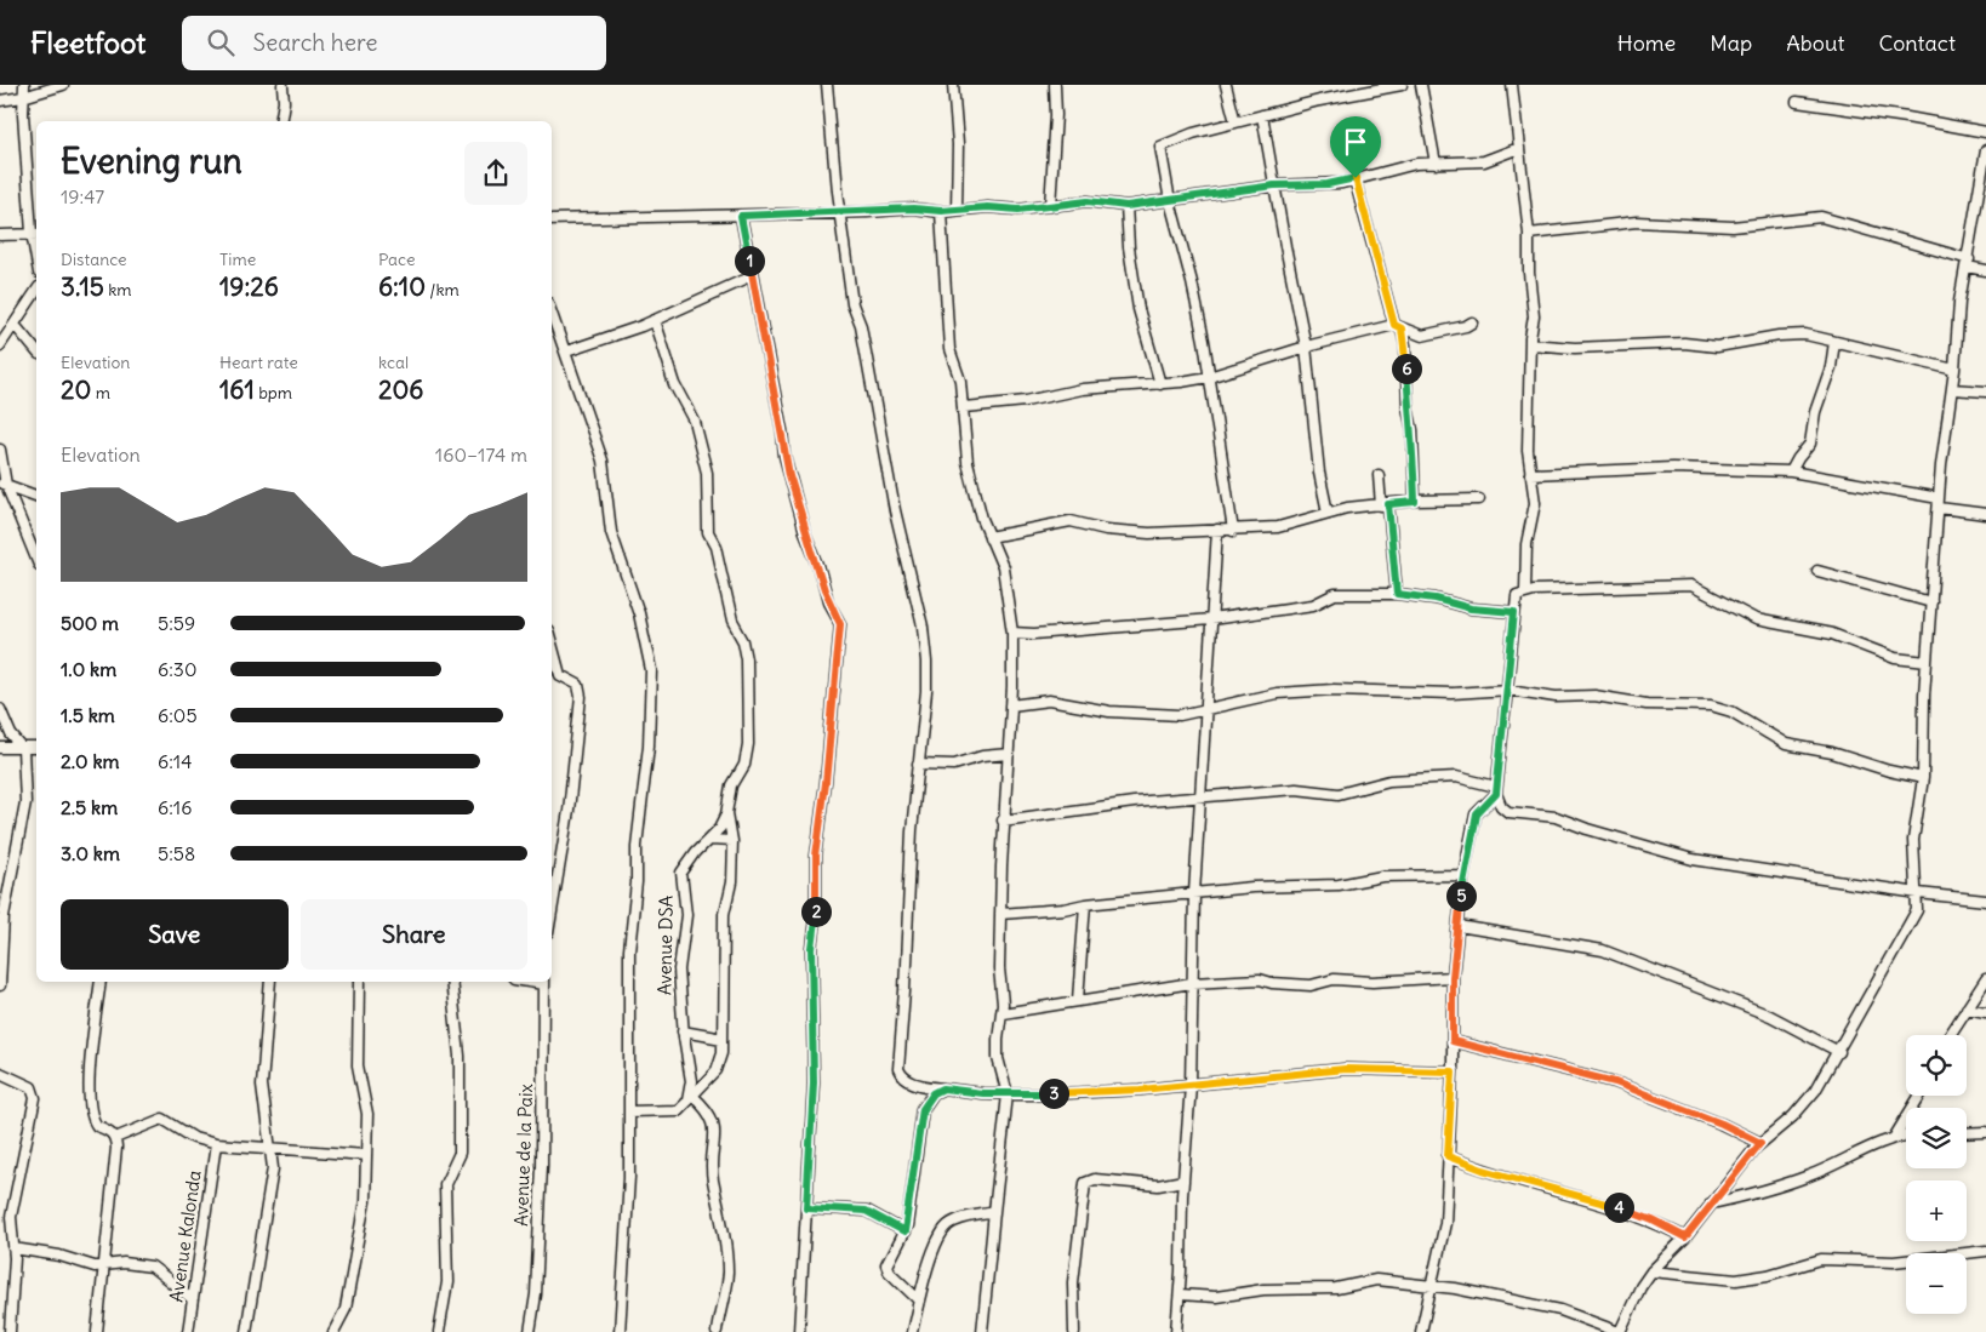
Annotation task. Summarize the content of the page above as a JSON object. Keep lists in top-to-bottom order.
{
  "streets": {
    "street": ["Avenue DSA", "Avenue de la Paix", "Avenue Kalonda"]
  },
  "page": {
    "header": "Fleetfoot",
    "search": "Search here",
    "nav": [
      "Home",
      "Map",
      "About",
      "Contact"
    ],
    "heading": ["Evening run", "19:47"],
    "stats": [
      ["Distance", "3.15 km"],
      ["Time", "19:26"],
      ["Pace", "6:10 /km"],
      ["Elevation", "20 m"],
      ["Heart rate", "161 bpm"],
      ["kcal", "206"]
    ],
    "pins": [
      "1",
      "6",
      "5",
      "2",
      "3",
      "4"
    ],
    "chart": ["Elevation", "160–174 m"],
    "list": [
      {
        "name": "500 m",
        "note": "5:59"
      },
      {
        "name": "1.0 km",
        "note": "6:30"
      },
      {
        "name": "1.5 km",
        "note": "6:05"
      },
      {
        "name": "2.0 km",
        "note": "6:14"
      },
      {
        "name": "2.5 km",
        "note": "6:16"
      },
      {
        "name": "3.0 km",
        "note": "5:58"
      }
    ],
    "buttons": ["Save", "Share"],
    "map_buttons": ["+", "−"]
  }
}
